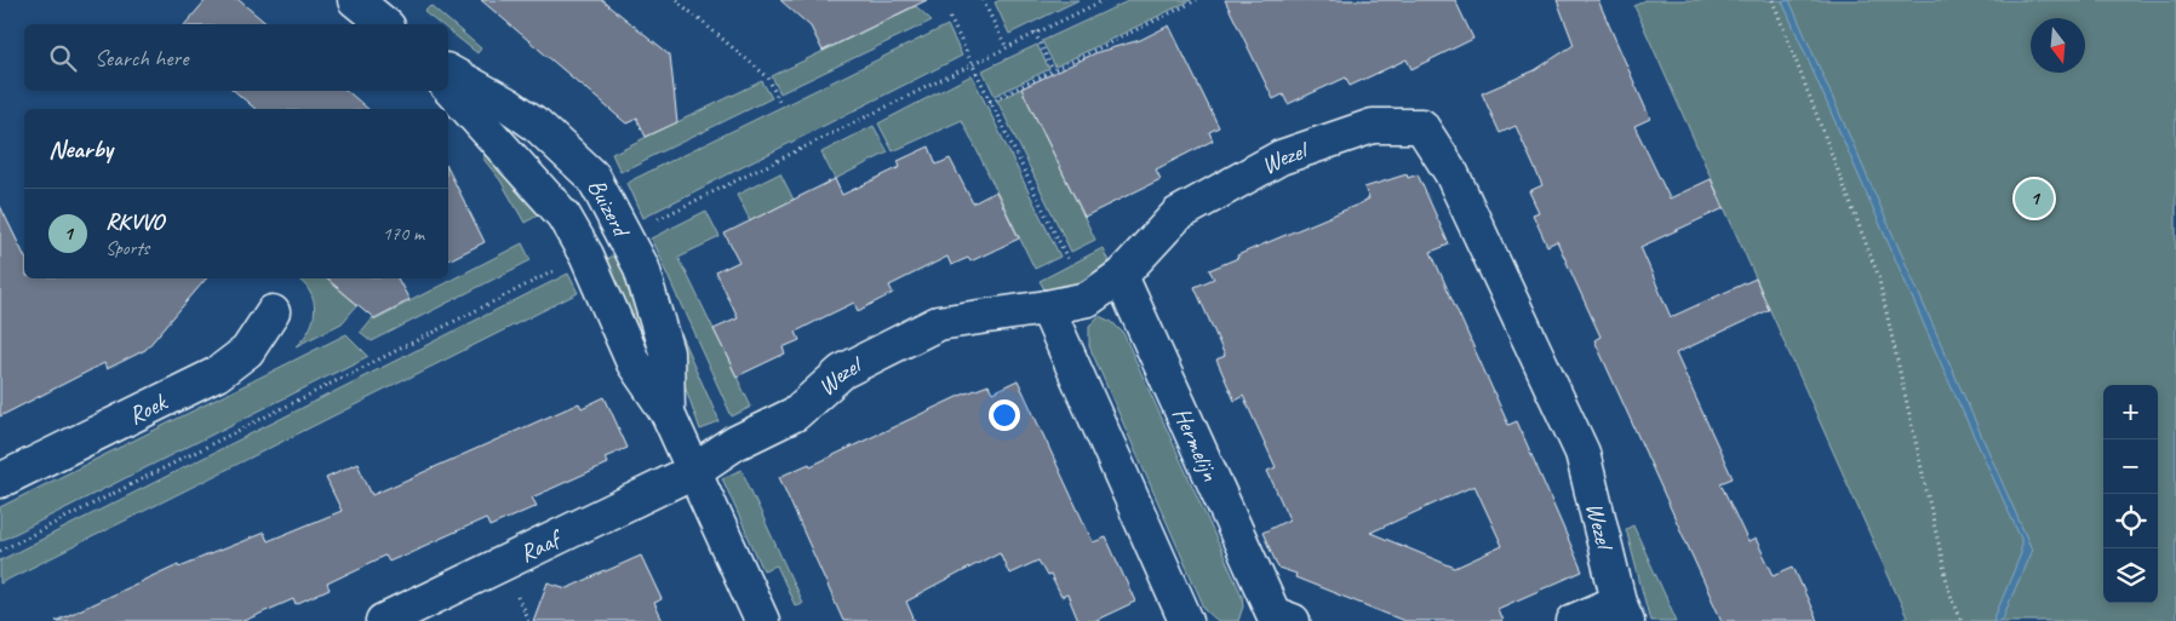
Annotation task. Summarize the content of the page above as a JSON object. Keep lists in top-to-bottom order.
{
  "streets": {
    "street": [
      "Wezel",
      "Buizerd",
      "Roek",
      "Hermelijn",
      "Raaf"
    ]
  },
  "crossings": [
    ["Wezel", "Buizerd"],
    ["Wezel", "Hermelijn"],
    ["Wezel", "Raaf"],
    ["Buizerd", "Raaf"]
  ],
  "north": "bottom",
  "page": {
    "search": "Search here",
    "heading": "Nearby",
    "pins": "1",
    "list": [
      {
        "mark": "1",
        "name": "RKVVO",
        "note": "Sports",
        "value": "170 m"
      }
    ],
    "map_buttons": ["+", "−"]
  }
}
